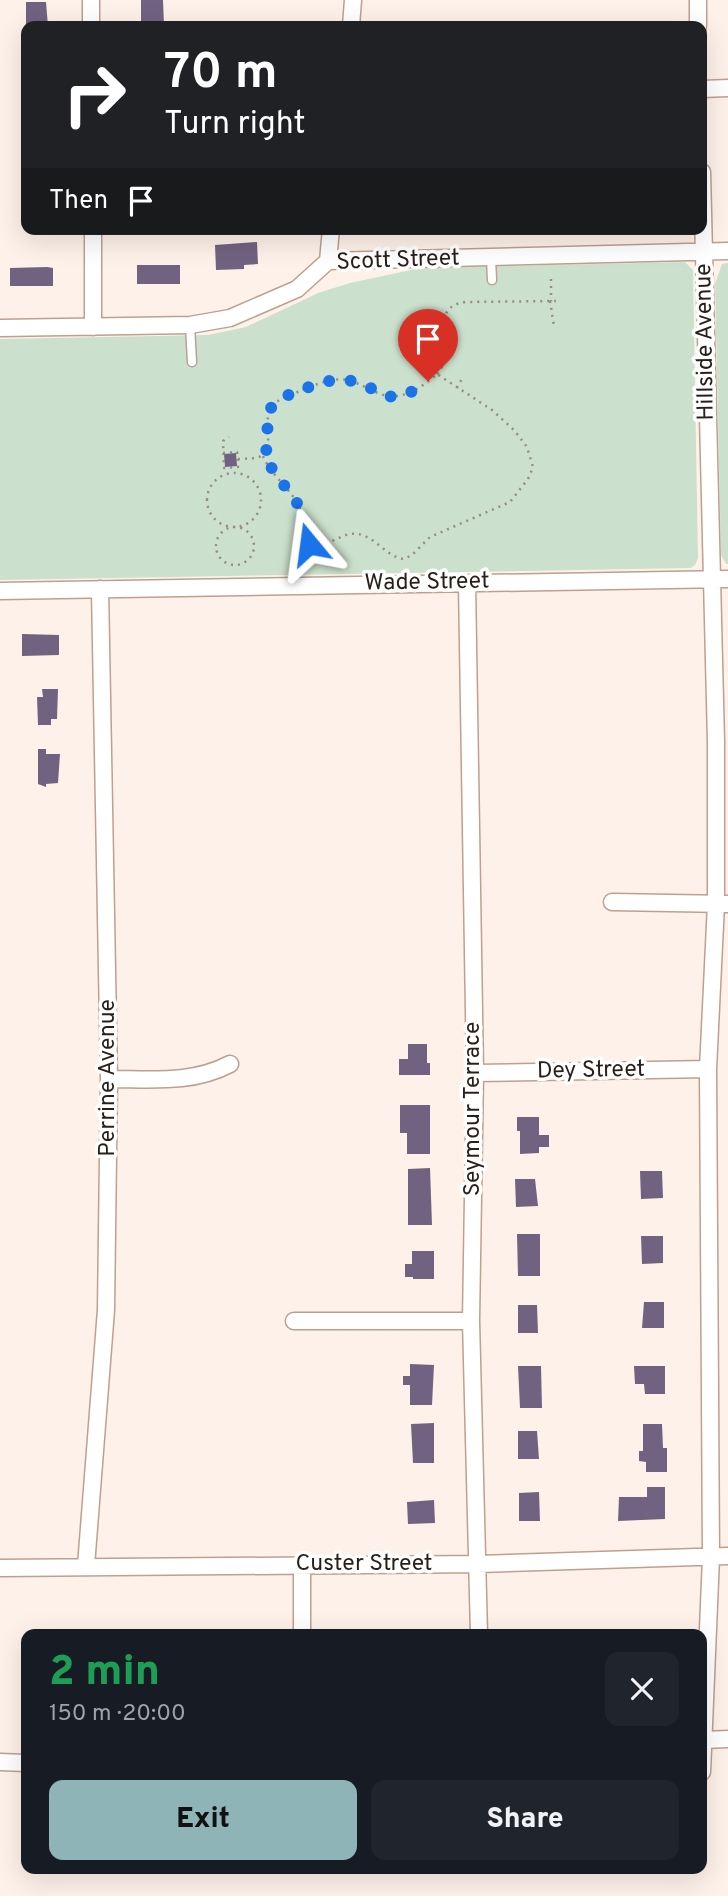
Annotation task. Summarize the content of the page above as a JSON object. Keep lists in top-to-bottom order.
{
  "streets": {
    "street": [
      "Scott Street",
      "Hillside Avenue",
      "Wade Street",
      "Dey Street",
      "Perrine Avenue",
      "Seymour Terrace",
      "Custer Street"
    ]
  },
  "crossings": [
    ["Scott Street", "Hillside Avenue"],
    ["Hillside Avenue", "Wade Street"],
    ["Hillside Avenue", "Dey Street"],
    ["Hillside Avenue", "Custer Street"],
    ["Wade Street", "Perrine Avenue"],
    ["Wade Street", "Seymour Terrace"],
    ["Dey Street", "Seymour Terrace"],
    ["Perrine Avenue", "Custer Street"],
    ["Seymour Terrace", "Custer Street"]
  ],
  "page": {
    "turn": ["70 m", "Turn right"],
    "then": "Then",
    "heading": ["2 min", "150 m · 20:00"],
    "buttons": ["Exit", "Share"]
  }
}
